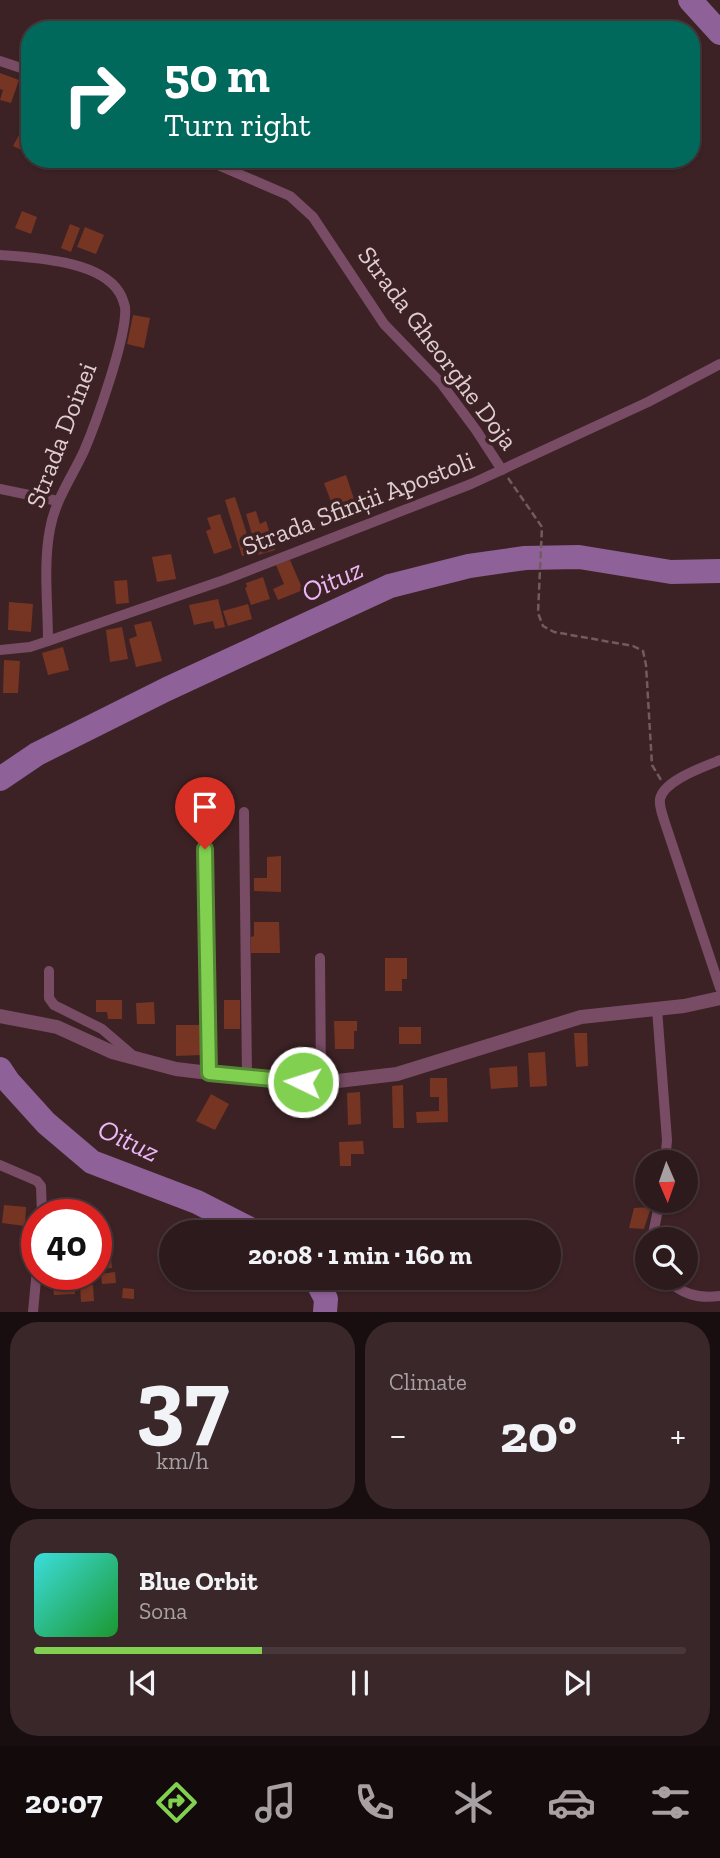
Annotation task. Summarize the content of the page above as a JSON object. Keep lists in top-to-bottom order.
{
  "streets": {
    "street": ["Strada Gheorghe Doja", "Strada Doinei", "Strada Sfinții Apostoli"]
  },
  "crossings": [
    ["Strada Gheorghe Doja", "Strada Sfinții Apostoli"],
    ["Strada Doinei", "Strada Sfinții Apostoli"]
  ],
  "water": ["Oituz"],
  "north": "bottom",
  "page": {
    "turn": ["50 m", "Turn right"],
    "limit": "40",
    "trip": "20:08 · 1 min · 160 m",
    "tile": [
      ["37", "km/h"],
      "Climate"
    ],
    "heat": ["−", "20°", "+"],
    "song": ["Blue Orbit", "Sona"],
    "tabs": "20:07"
  }
}
